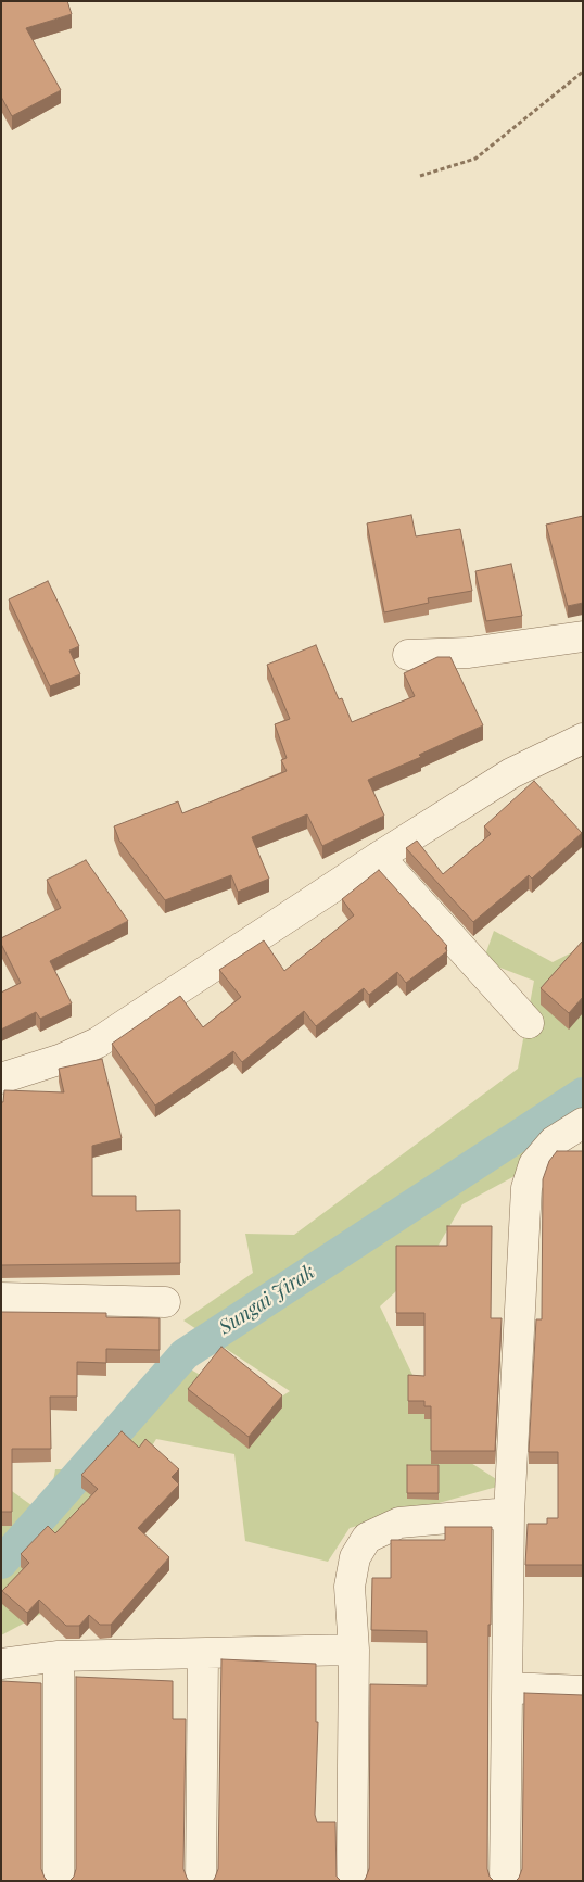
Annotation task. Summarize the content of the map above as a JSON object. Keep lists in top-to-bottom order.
{
  "water": ["Sungai Jirak"]
}
